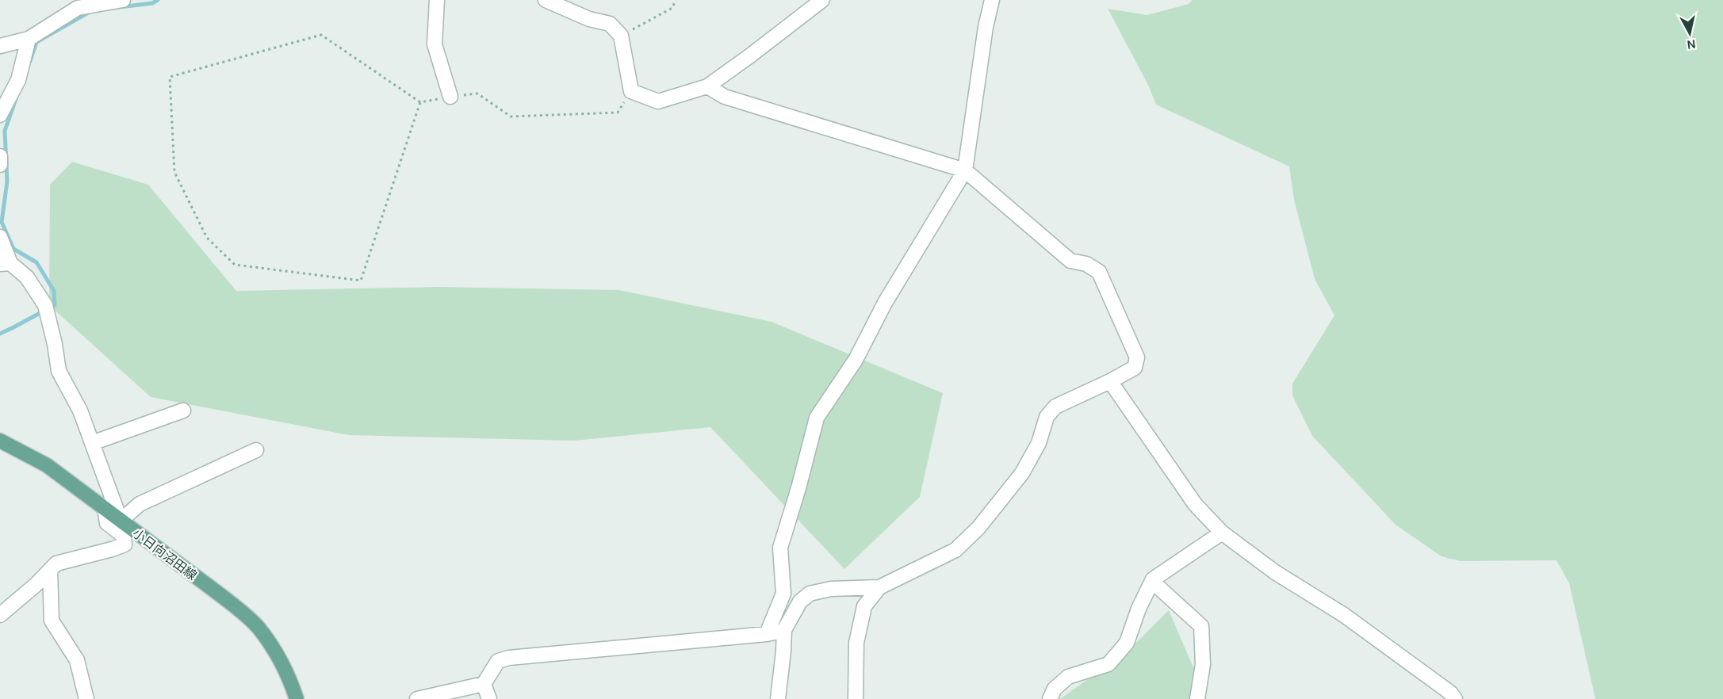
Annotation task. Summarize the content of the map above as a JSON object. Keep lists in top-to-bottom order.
{
  "streets": {
    "main road": ["小日向沼田線"]
  },
  "north": "bottom"
}
